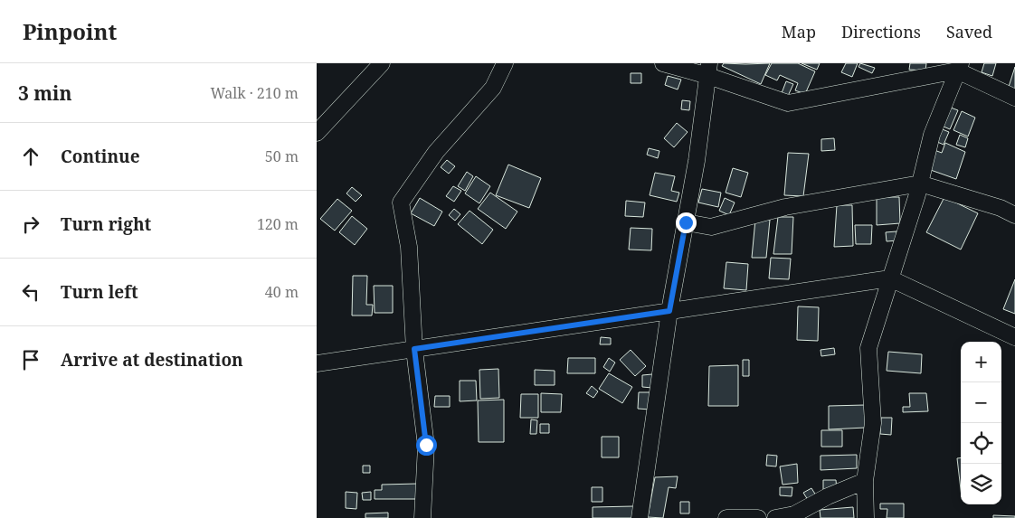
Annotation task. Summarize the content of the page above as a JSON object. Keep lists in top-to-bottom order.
{
  "page": {
    "header": "Pinpoint",
    "nav": ["Map", "Directions", "Saved"],
    "heading": ["3 min", "Walk · 210 m"],
    "list": [
      ["Continue", "50 m"],
      ["Turn right", "120 m"],
      ["Turn left", "40 m"],
      "Arrive at destination"
    ],
    "map_buttons": ["+", "−"]
  }
}
